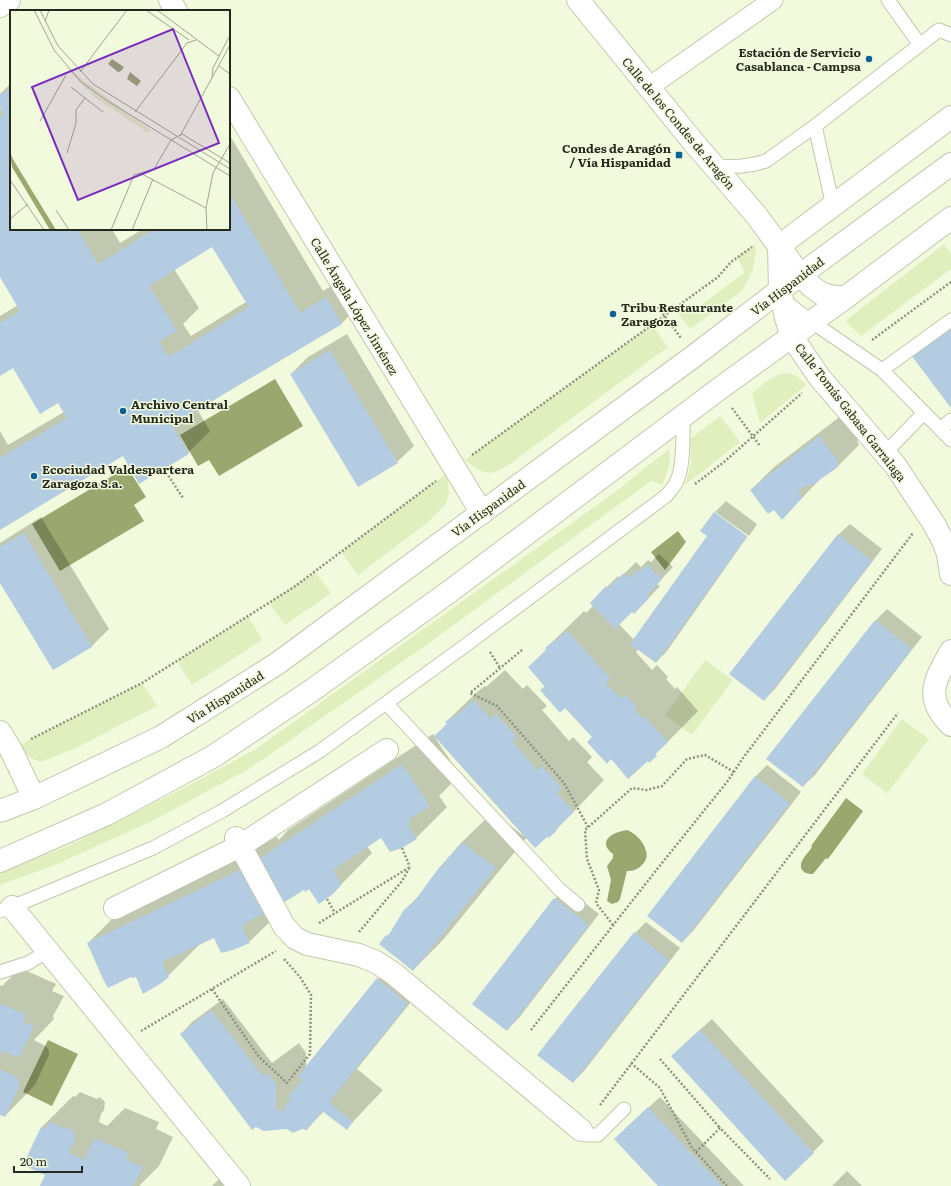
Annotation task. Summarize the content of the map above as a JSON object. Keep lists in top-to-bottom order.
{
  "streets": {
    "main road": [
      "Calle de los Condes de Aragón",
      "Vía Hispanidad",
      "Calle Ángela López Jiménez",
      "Calle Tomás Gabasa Garralaga"
    ]
  },
  "crossings": [
    ["Calle de los Condes de Aragón", "Vía Hispanidad"],
    ["Vía Hispanidad", "Calle Ángela López Jiménez"]
  ],
  "places": {
    "other": [
      "Estación de Servicio Casablanca - Campsa",
      "Tribu Restaurante Zaragoza",
      "Archivo Central Municipal",
      "Ecociudad Valdespartera Zaragoza S.a."
    ],
    "transit": ["Condes de Aragón / Vía Hispanidad"]
  },
  "scale_bar": "20 m"
}
